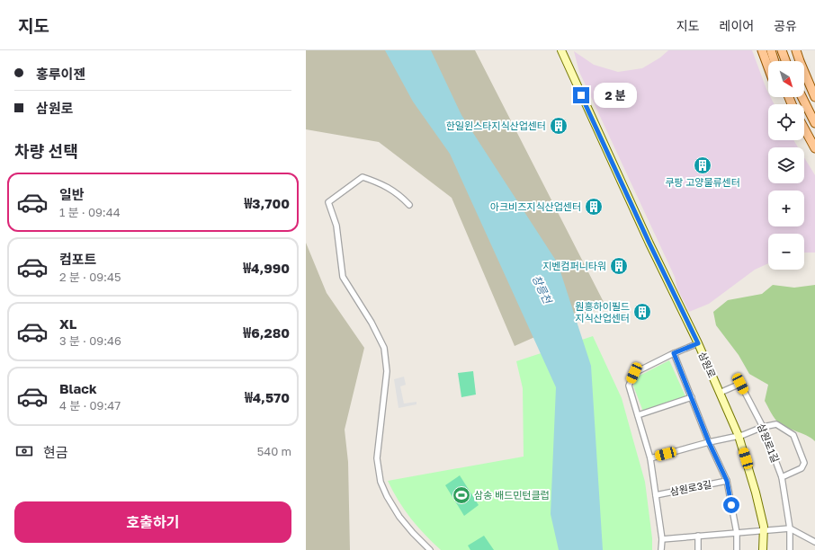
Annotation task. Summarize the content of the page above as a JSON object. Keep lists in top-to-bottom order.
{
  "streets": {
    "main road": ["삼원로"],
    "street": ["삼원로1길", "삼원로3길"]
  },
  "crossings": [
    ["삼원로", "삼원로1길"],
    ["삼원로", "삼원로3길"]
  ],
  "water": ["창릉천"],
  "places": {
    "building": [
      "한일윈스타지식산업센터",
      "쿠팡 고양물류센터",
      "아크비즈지식산업센터",
      "지벤컴퍼니타워",
      "원흥하이필드 지식산업센터"
    ],
    "sports": ["삼송 배드민턴클럽"]
  },
  "north": "bottom right",
  "page": {
    "header": "지도",
    "nav": ["지도", "레이어", "공유"],
    "banner": ["홍루이젠", "삼원로"],
    "map_buttons": ["+", "−"],
    "bubble": "2 분",
    "heading": "차량 선택",
    "list": [
      {
        "name": "일반",
        "note": "1 분 · 09:44",
        "value": "₩3,700"
      },
      {
        "name": "컴포트",
        "note": "2 분 · 09:45",
        "value": "₩4,990"
      },
      {
        "name": "XL",
        "note": "3 분 · 09:46",
        "value": "₩6,280"
      },
      {
        "name": "Black",
        "note": "4 분 · 09:47",
        "value": "₩4,570"
      }
    ],
    "pay": ["현금", "540 m"],
    "buttons": "호출하기"
  }
}
